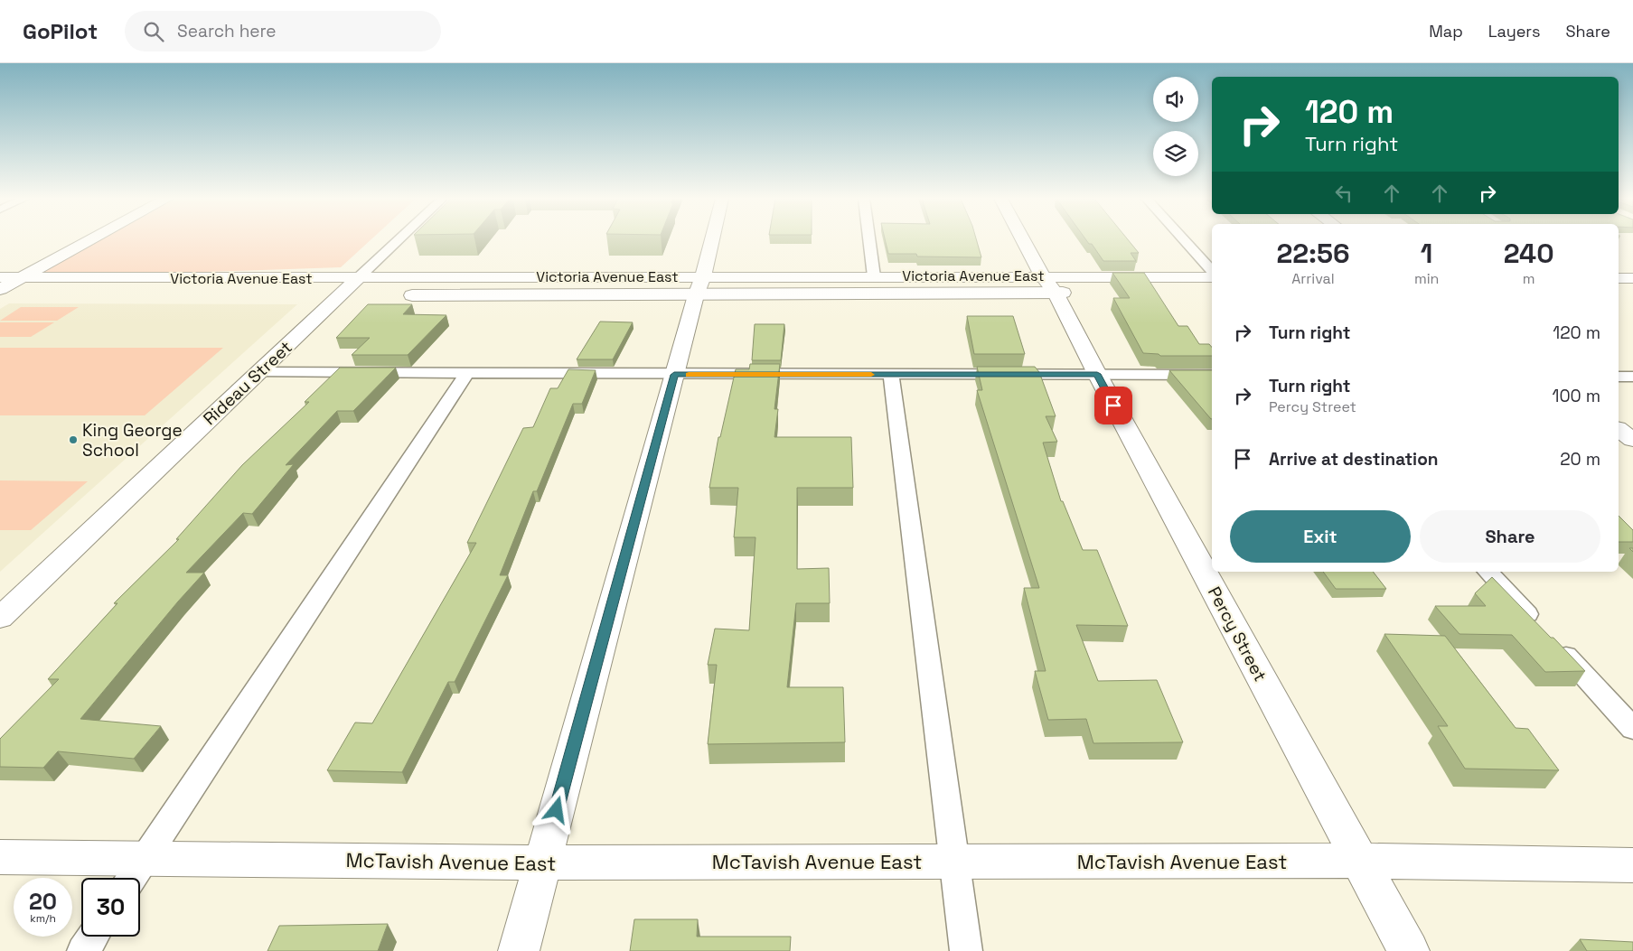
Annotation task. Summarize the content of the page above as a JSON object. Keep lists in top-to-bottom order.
{
  "streets": {
    "street": [
      "Victoria Avenue East",
      "Rideau Street",
      "Percy Street",
      "McTavish Avenue East"
    ]
  },
  "crossings": [
    ["Victoria Avenue East", "Rideau Street"],
    ["Victoria Avenue East", "Percy Street"],
    ["Percy Street", "McTavish Avenue East"]
  ],
  "places": ["King George School"],
  "page": {
    "header": "GoPilot",
    "search": "Search here",
    "nav": ["Map", "Layers", "Share"],
    "turn": ["120 m", "Turn right"],
    "eta": [
      "22:56",
      "Arrival",
      "1",
      "min",
      "240",
      "m"
    ],
    "list": [
      {
        "name": "Turn right",
        "value": "120 m"
      },
      {
        "name": "Turn right",
        "note": "Percy Street",
        "value": "100 m"
      },
      {
        "name": "Arrive at destination",
        "value": "20 m"
      }
    ],
    "buttons": ["Exit", "Share"],
    "speed": "20 km/h",
    "limit": "30"
  }
}
